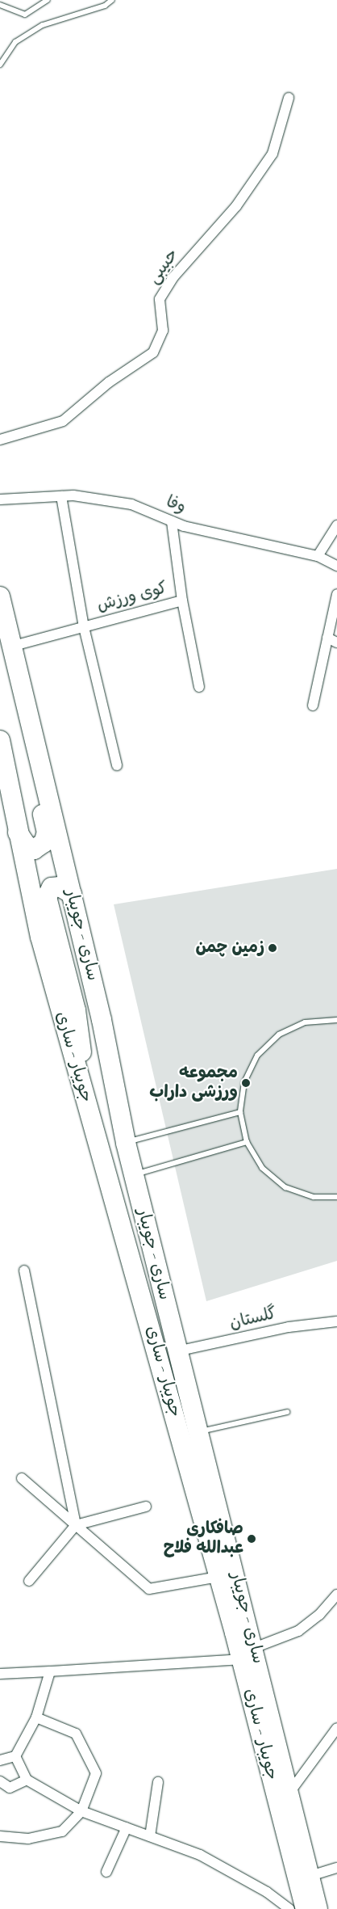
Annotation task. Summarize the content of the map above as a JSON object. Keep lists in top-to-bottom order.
{
  "streets": {
    "highway": ["ساری - جویبار", "جویبار - ساری"],
    "street": [
      "حبیبی",
      "وفا",
      "کوی ورزش",
      "گلستان"
    ]
  },
  "crossings": [
    ["وفا", "کوی ورزش"],
    ["کوی ورزش", "ساری - جویبار"],
    ["ساری - جویبار", "جویبار - ساری"],
    ["ساری - جویبار", "گلستان"]
  ],
  "places": ["زمین چمن", "مجموعه ورزشی داراب", "صافکاری عبدالله فلاح"]
}
